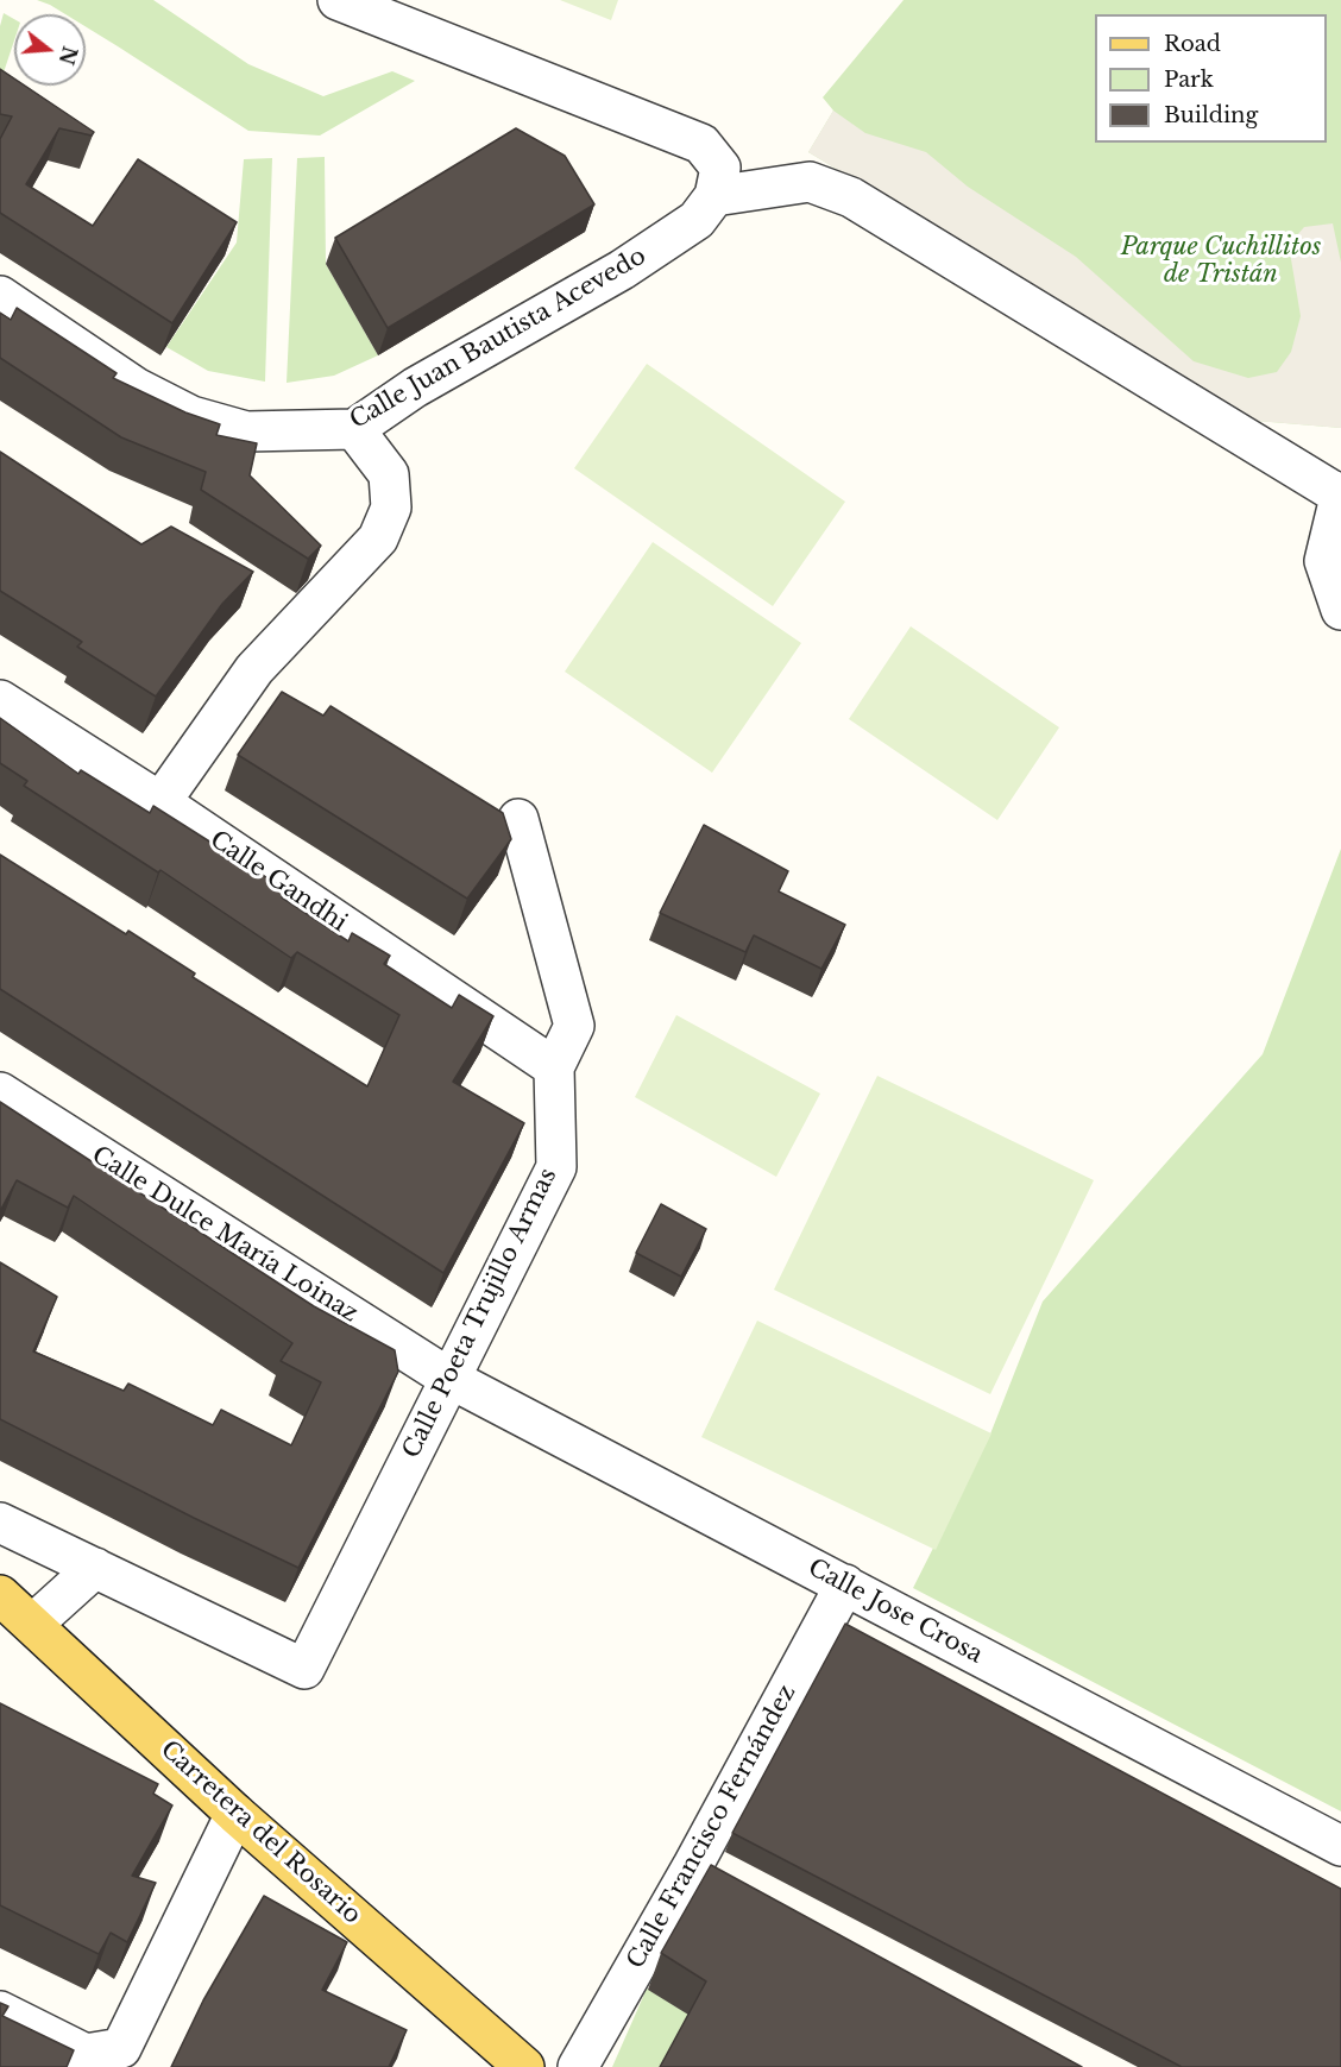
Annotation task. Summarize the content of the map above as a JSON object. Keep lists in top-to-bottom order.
{
  "streets": {
    "main road": ["Carretera del Rosario"],
    "street": [
      "Calle Juan Bautista Acevedo",
      "Calle Gandhi",
      "Calle Dulce María Loinaz",
      "Calle Poeta Trujillo Armas",
      "Calle Jose Crosa",
      "Calle Francisco Fernández"
    ]
  },
  "crossings": [
    ["Calle Gandhi", "Calle Poeta Trujillo Armas"],
    ["Calle Dulce María Loinaz", "Calle Poeta Trujillo Armas"],
    ["Calle Dulce María Loinaz", "Calle Jose Crosa"],
    ["Calle Poeta Trujillo Armas", "Calle Jose Crosa"],
    ["Calle Jose Crosa", "Calle Francisco Fernández"]
  ],
  "parks": ["Parque Cuchillitos de Tristán"],
  "legend": ["Road", "Park", "Building"],
  "north": "right"
}
